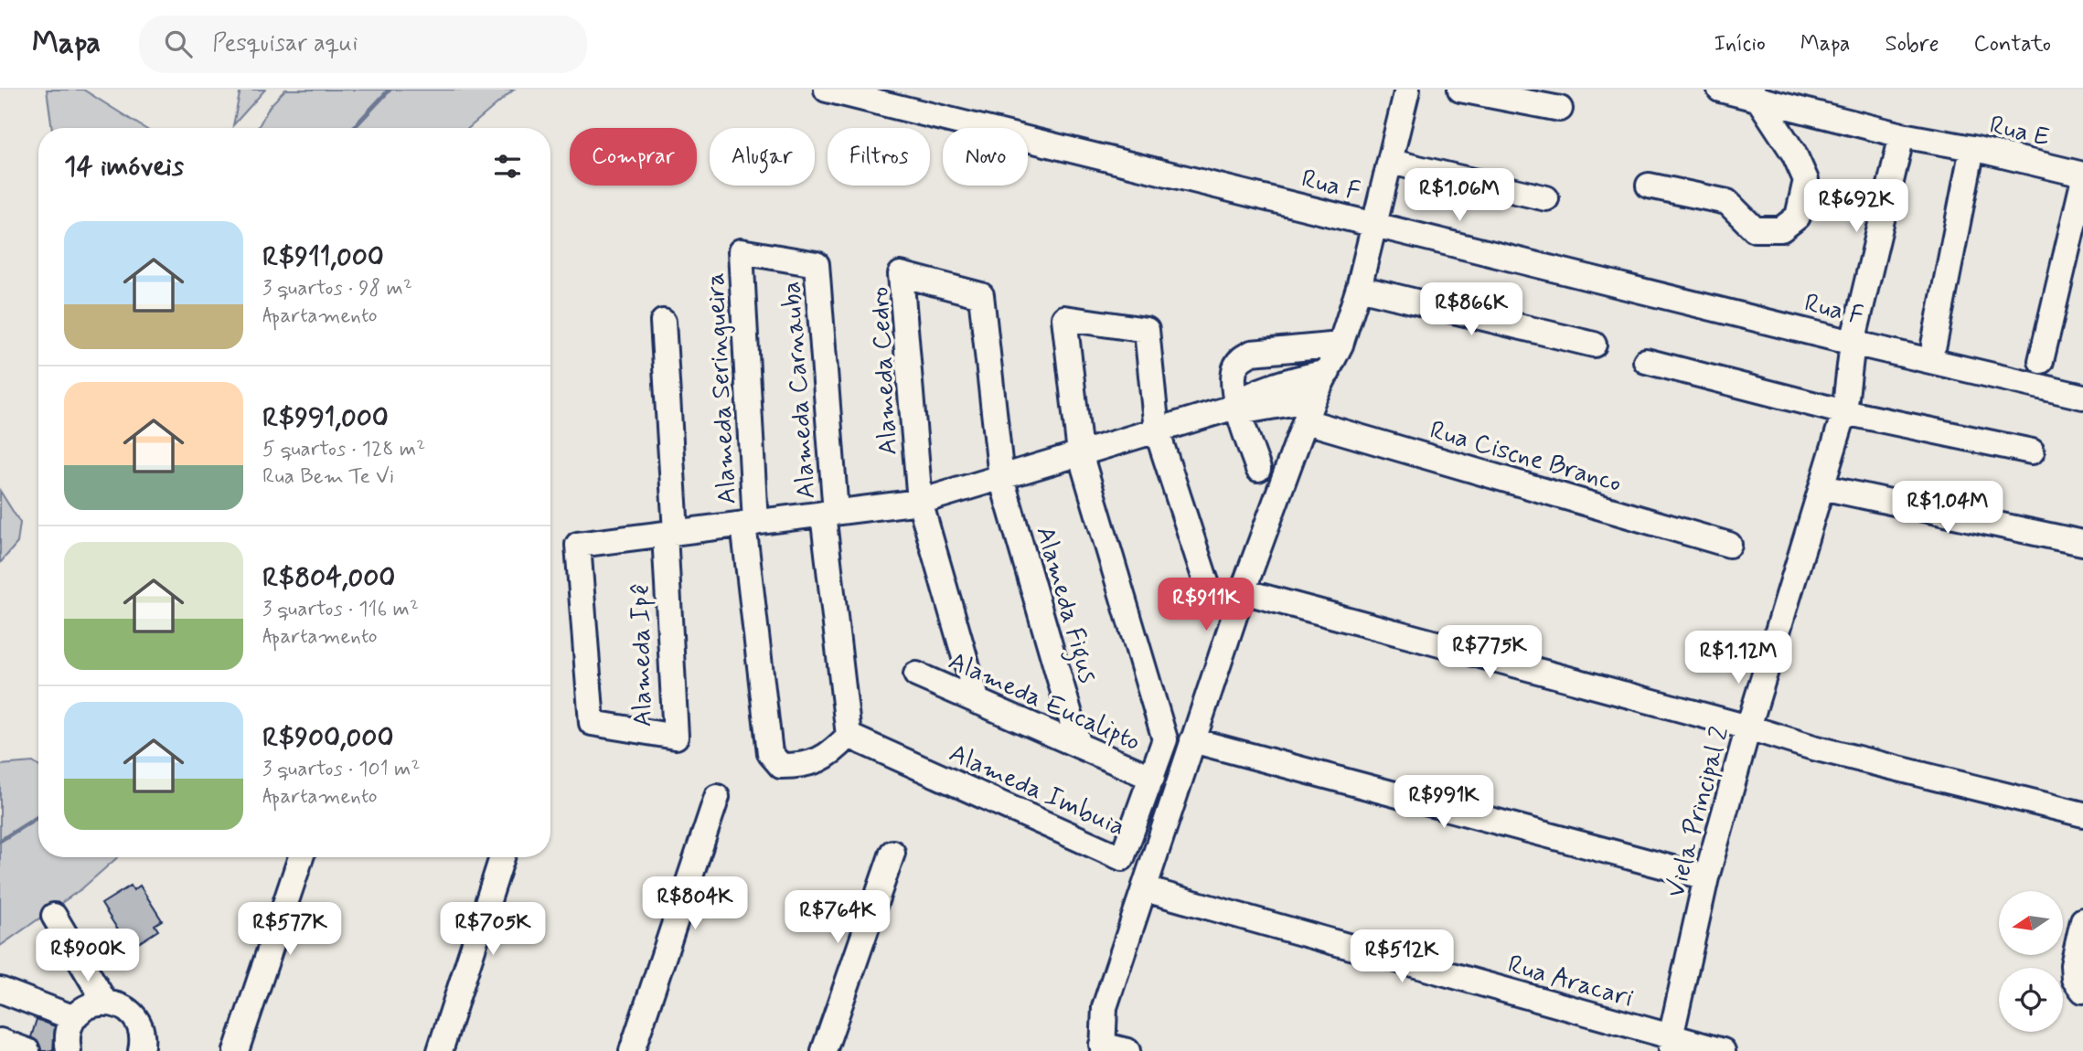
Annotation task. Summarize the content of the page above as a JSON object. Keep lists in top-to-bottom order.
{
  "streets": {
    "street": [
      "Rua E",
      "Rua F",
      "Alameda Cedro",
      "Alameda Seringueira",
      "Alameda Carnauba",
      "Rua Ciscne Branco",
      "Alameda Figus",
      "Alameda Ipê",
      "Alameda Eucalipto",
      "Alameda Imbuia",
      "Viela Principal 2",
      "Rua Aracari"
    ]
  },
  "crossings": [
    ["Rua E", "Viela Principal 2"],
    ["Rua F", "Viela Principal 2"],
    ["Alameda Cedro", "Alameda Figus"],
    ["Alameda Seringueira", "Alameda Carnauba"],
    ["Alameda Carnauba", "Alameda Imbuia"],
    ["Alameda Figus", "Alameda Eucalipto"],
    ["Alameda Eucalipto", "Alameda Imbuia"],
    ["Viela Principal 2", "Rua Aracari"]
  ],
  "north": "left",
  "page": {
    "header": "Mapa",
    "search": "Pesquisar aqui",
    "nav": [
      "Início",
      "Mapa",
      "Sobre",
      "Contato"
    ],
    "chip": [
      "Comprar",
      "Alugar",
      "Filtros",
      "Novo"
    ],
    "heading": "14 imóveis",
    "price": [
      "R$1.06M",
      "R$692K",
      "R$866K",
      "R$1.04M",
      "R$911K",
      "R$775K",
      "R$1.12M",
      "R$991K",
      "R$804K",
      "R$764K",
      "R$577K",
      "R$705K",
      "R$900K",
      "R$512K"
    ],
    "list": [
      {
        "name": "R$911,000",
        "note": "3 quartos · 98 m² · Apartamento"
      },
      {
        "name": "R$991,000",
        "note": "5 quartos · 128 m² · Rua Bem Te Vi"
      },
      {
        "name": "R$804,000",
        "note": "3 quartos · 116 m² · Apartamento"
      },
      {
        "name": "R$900,000",
        "note": "3 quartos · 101 m² · Apartamento"
      }
    ]
  }
}
